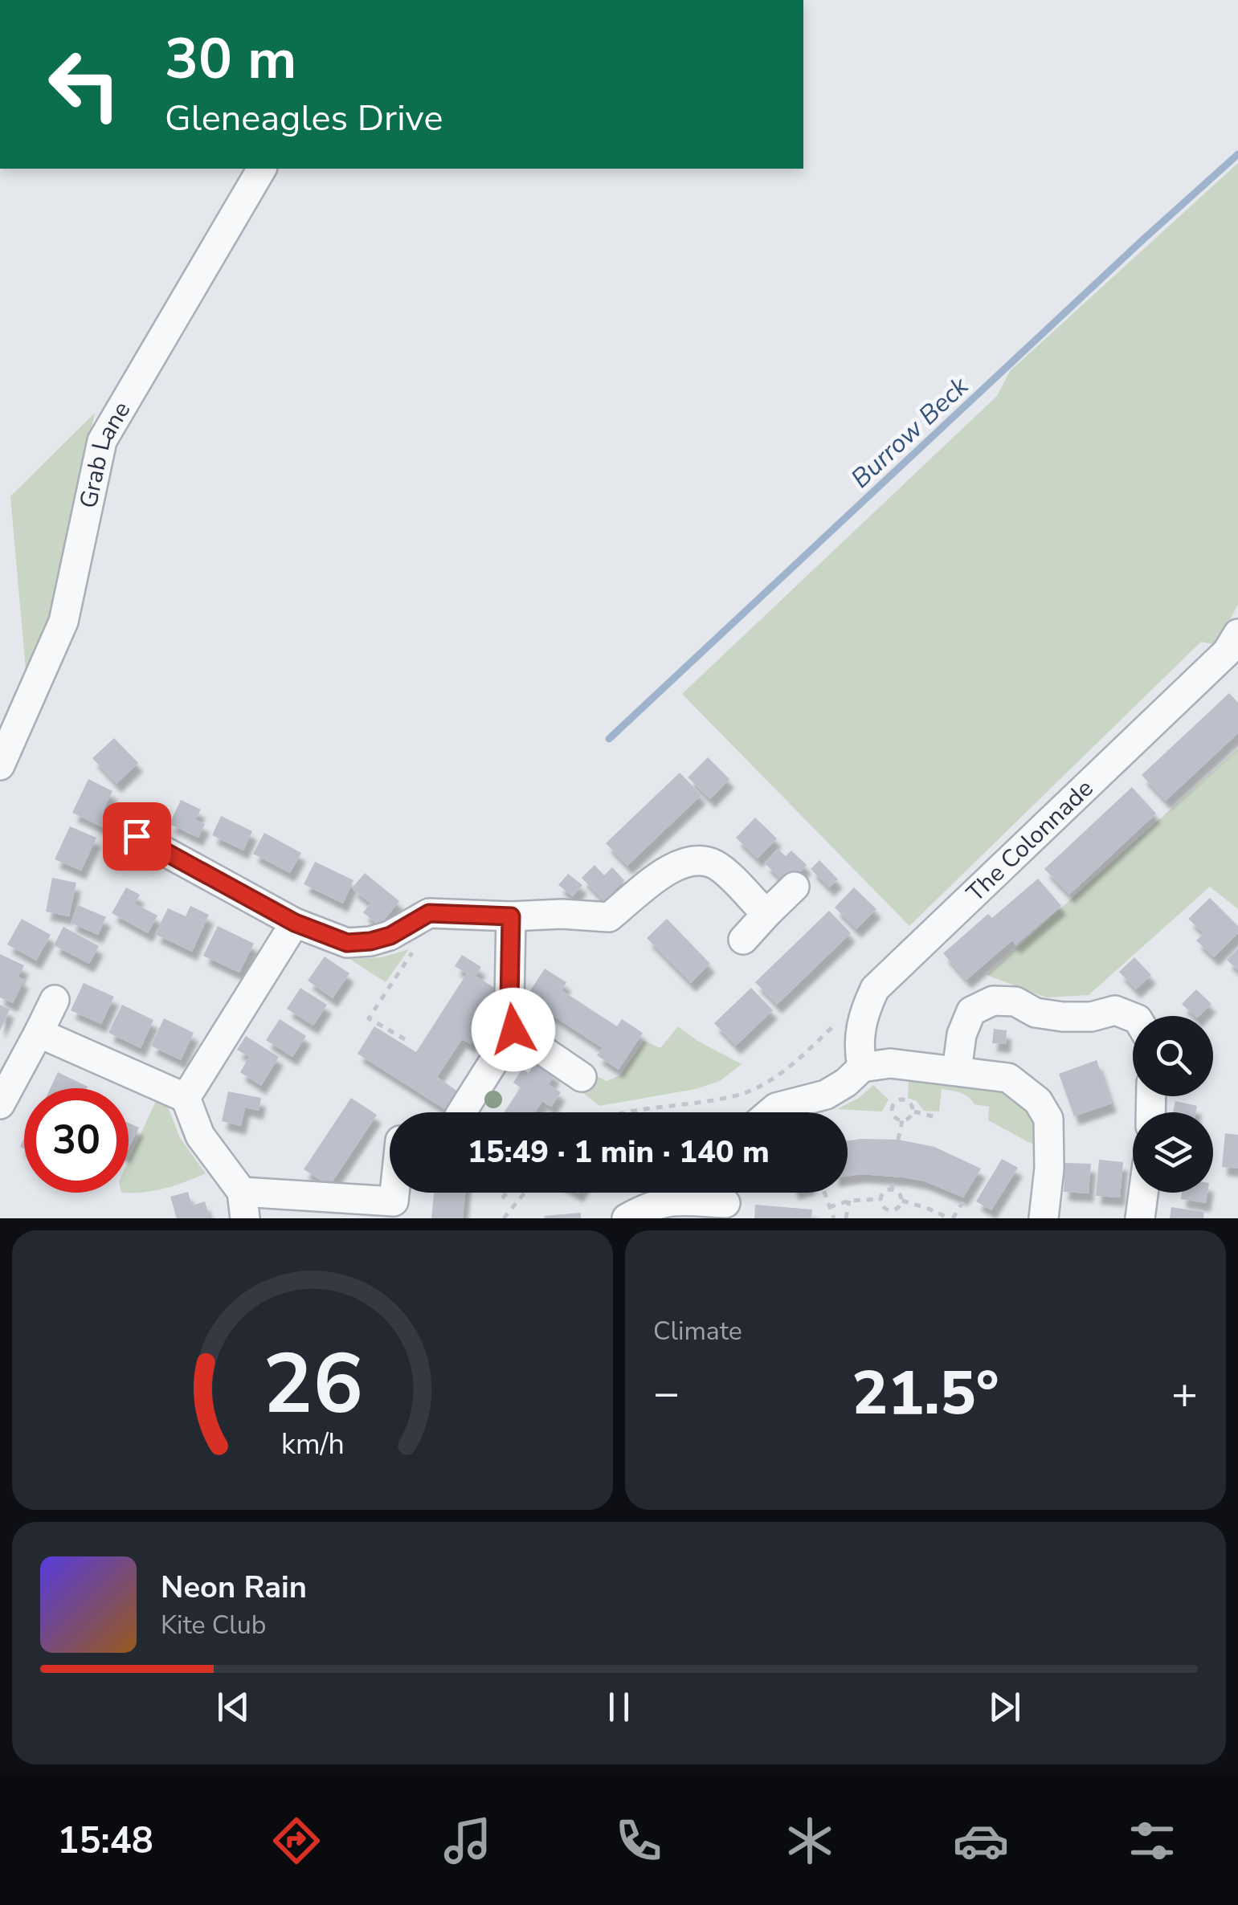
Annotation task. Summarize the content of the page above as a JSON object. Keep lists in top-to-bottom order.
{
  "streets": {
    "street": ["Grab Lane", "The Colonnade"]
  },
  "water": ["Burrow Beck"],
  "page": {
    "turn": ["30 m", "Gleneagles Drive"],
    "limit": "30",
    "trip": "15:49 · 1 min · 140 m",
    "tile": "Climate",
    "heat": ["−", "21.5°", "+"],
    "song": ["Neon Rain", "Kite Club"],
    "tabs": "15:48",
    "gauge": ["26", "km/h"]
  }
}
